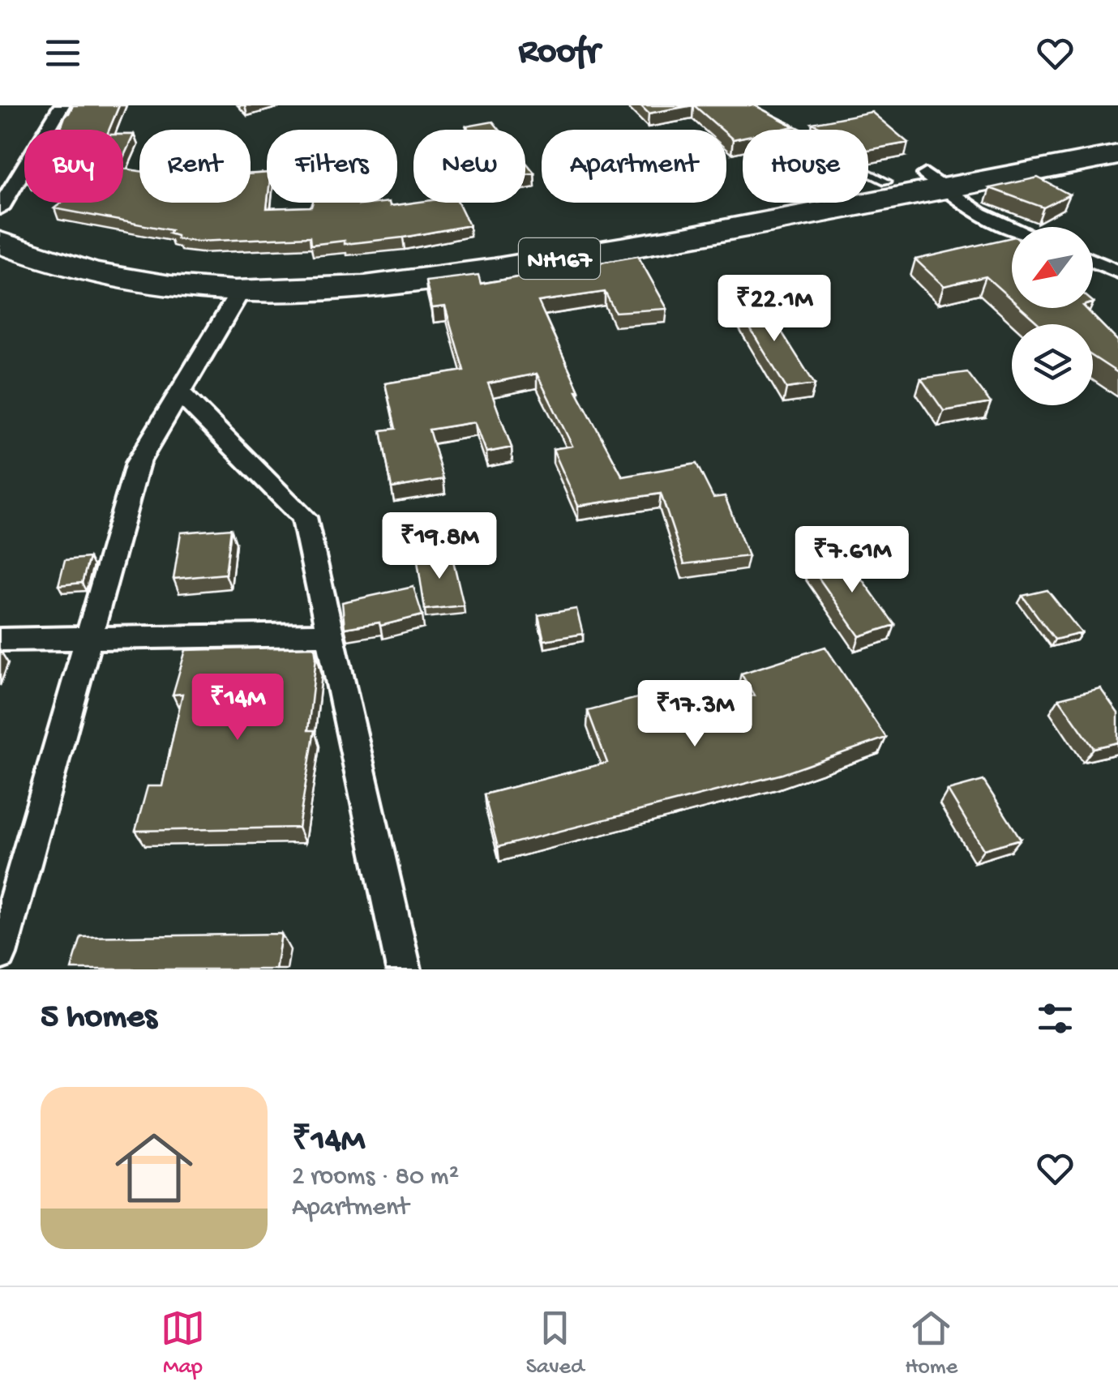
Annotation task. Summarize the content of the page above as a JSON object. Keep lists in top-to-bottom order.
{
  "streets": {
    "highway": ["NH167"]
  },
  "north": "bottom left",
  "page": {
    "header": "Roofr",
    "chip": [
      "Buy",
      "Rent",
      "Filters",
      "New",
      "Apartment",
      "House"
    ],
    "price": [
      "₹22.1M",
      "₹19.8M",
      "₹7.61M",
      "₹14M",
      "₹17.3M"
    ],
    "heading": "5 homes",
    "list": [
      {
        "name": "₹14M",
        "note": "2 rooms · 80 m² · Apartment"
      }
    ],
    "tabs": ["Map", "Saved", "Home"]
  }
}
